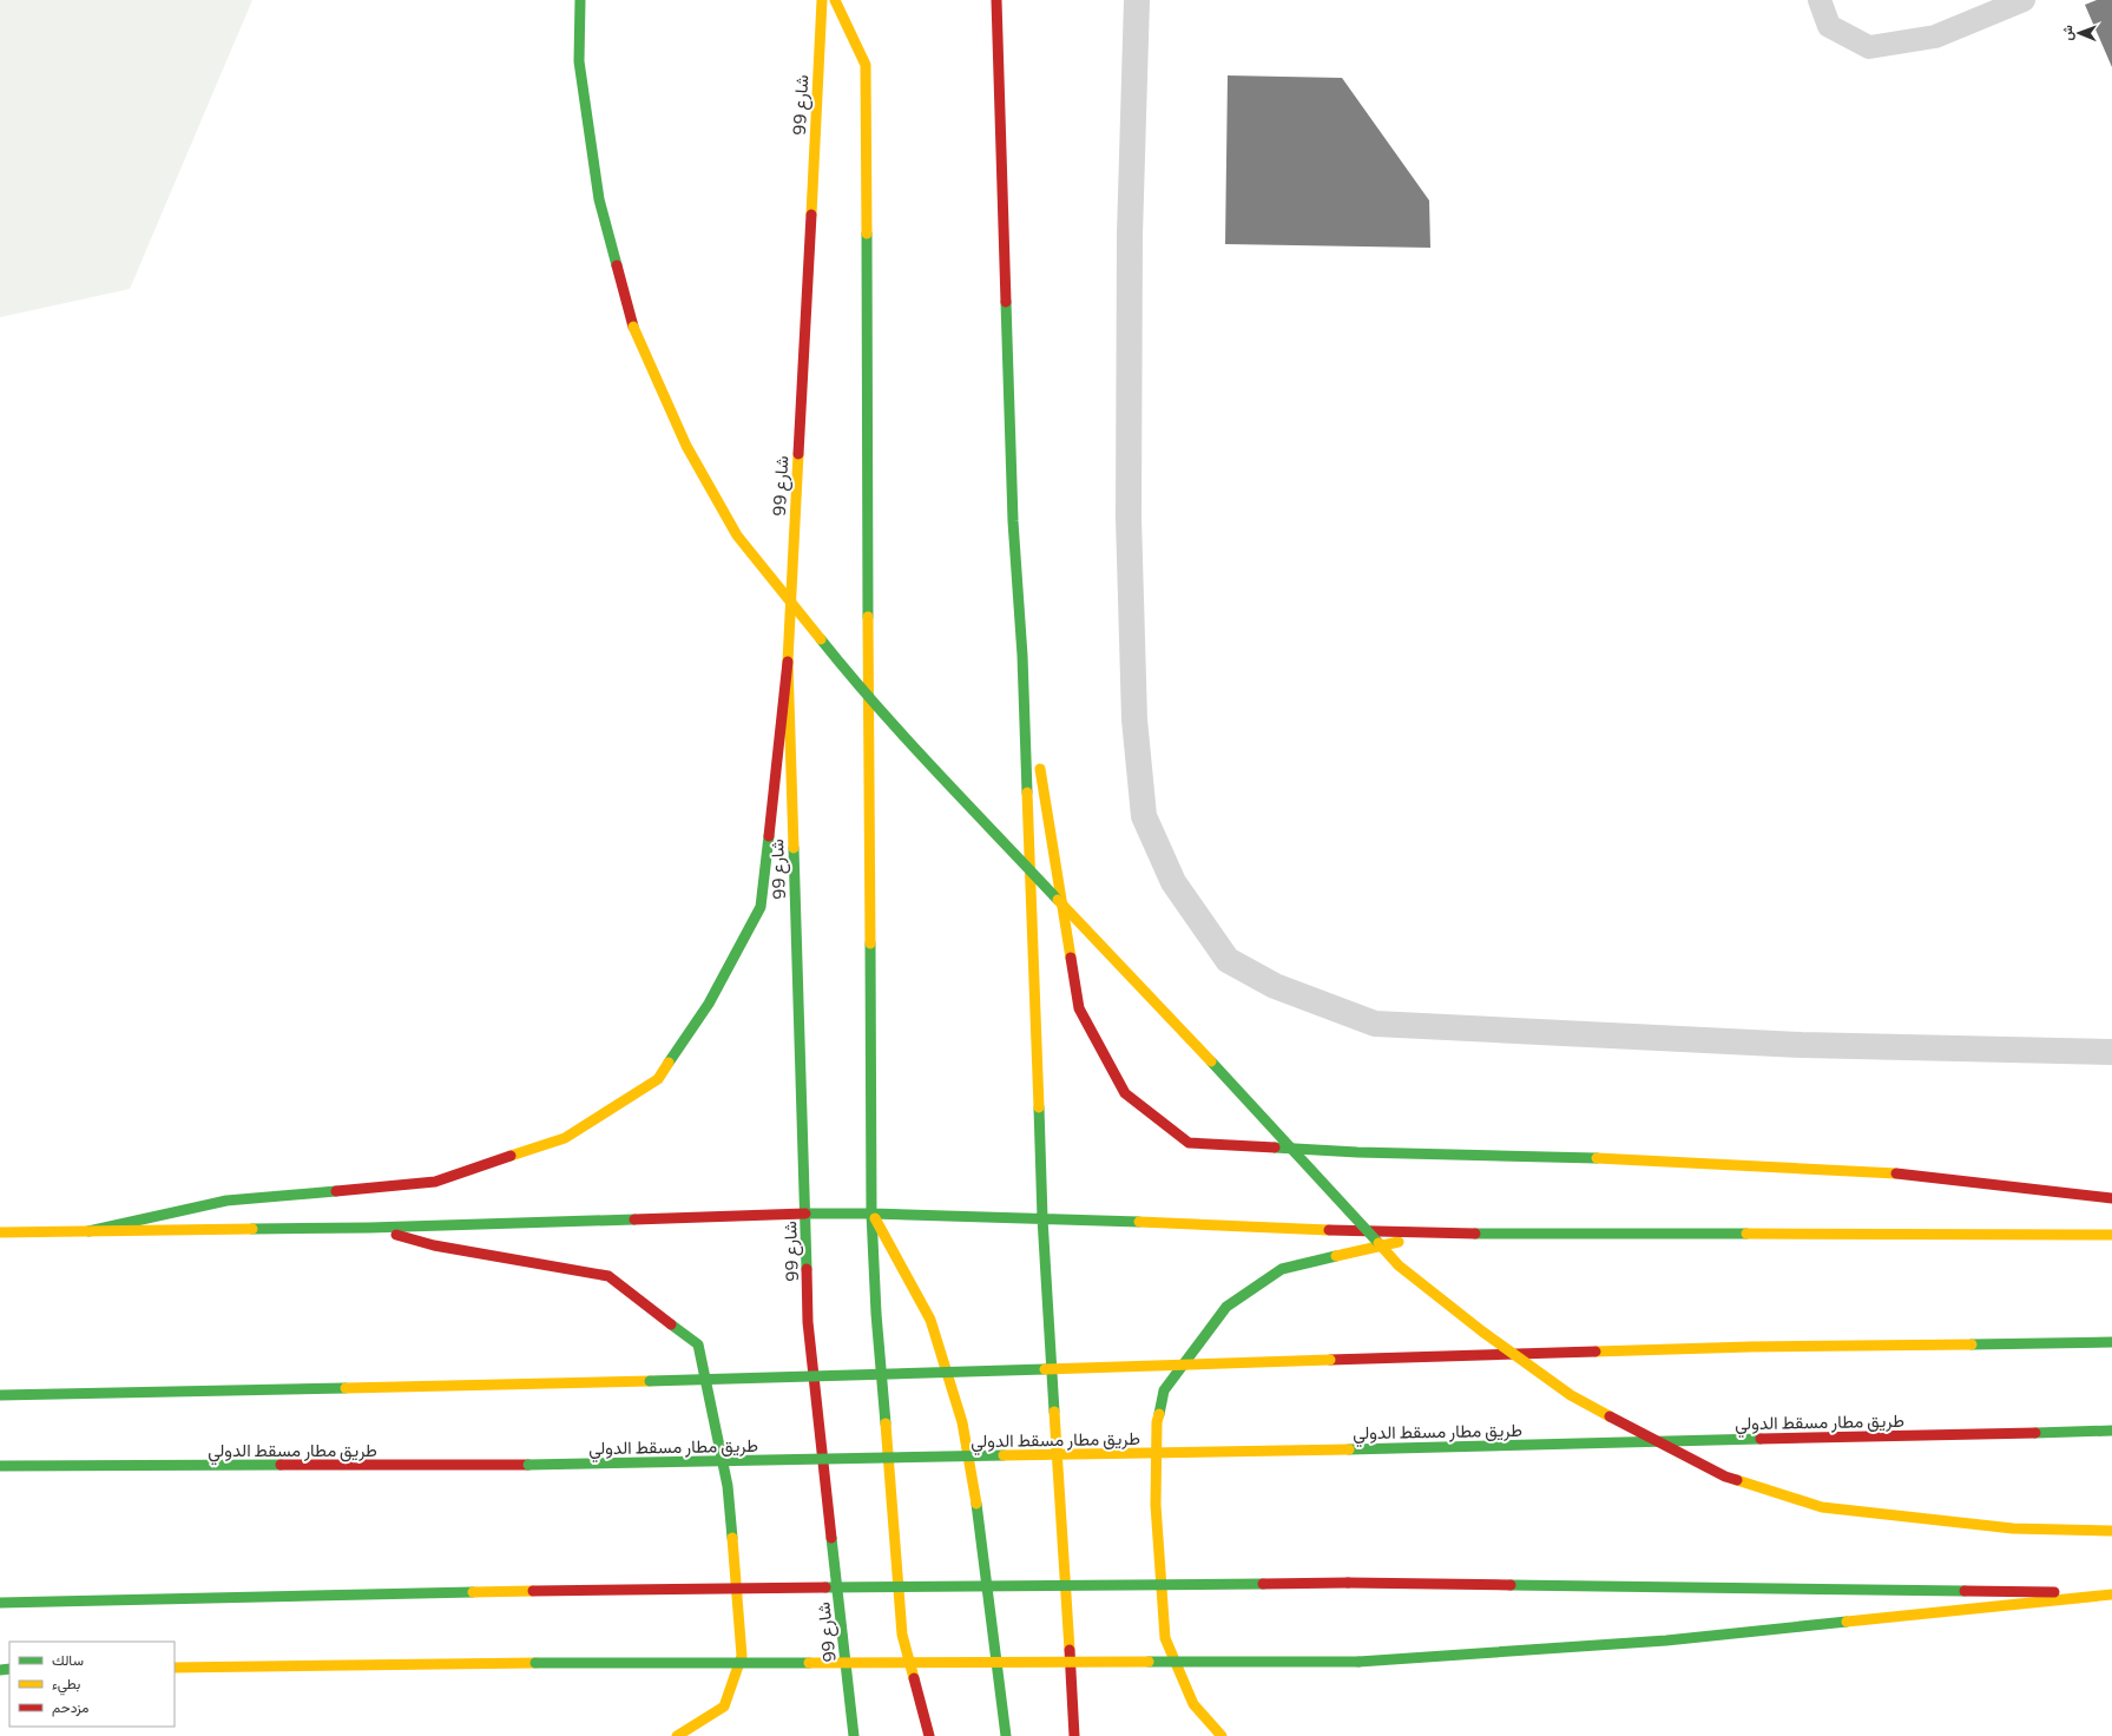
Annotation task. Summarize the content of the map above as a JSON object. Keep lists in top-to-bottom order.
{
  "streets": {
    "main road": ["99 شارع", "طريق مطار مسقط الدولي"]
  },
  "legend": ["سالك", "بطيء", "مزدحم"],
  "north": "left"
}
